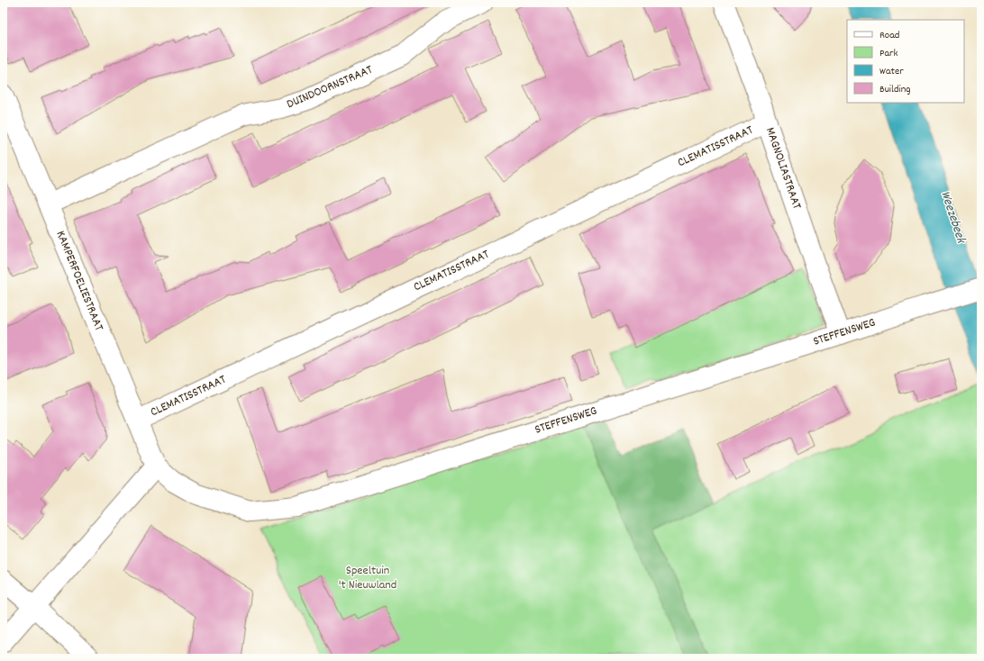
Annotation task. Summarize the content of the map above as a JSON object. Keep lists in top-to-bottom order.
{
  "streets": {
    "street": [
      "DUINDOORNSTRAAT",
      "CLEMATISSTRAAT",
      "MAGNOLIASTRAAT",
      "KAMPERFOELIESTRAAT",
      "STEFFENSWEG"
    ]
  },
  "crossings": [
    ["DUINDOORNSTRAAT", "KAMPERFOELIESTRAAT"],
    ["CLEMATISSTRAAT", "MAGNOLIASTRAAT"],
    ["CLEMATISSTRAAT", "KAMPERFOELIESTRAAT"],
    ["MAGNOLIASTRAAT", "STEFFENSWEG"],
    ["KAMPERFOELIESTRAAT", "STEFFENSWEG"]
  ],
  "water": ["Weezebeek"],
  "parks": ["Speeltuin 't Nieuwland"],
  "legend": [
    "Road",
    "Park",
    "Water",
    "Building"
  ]
}
